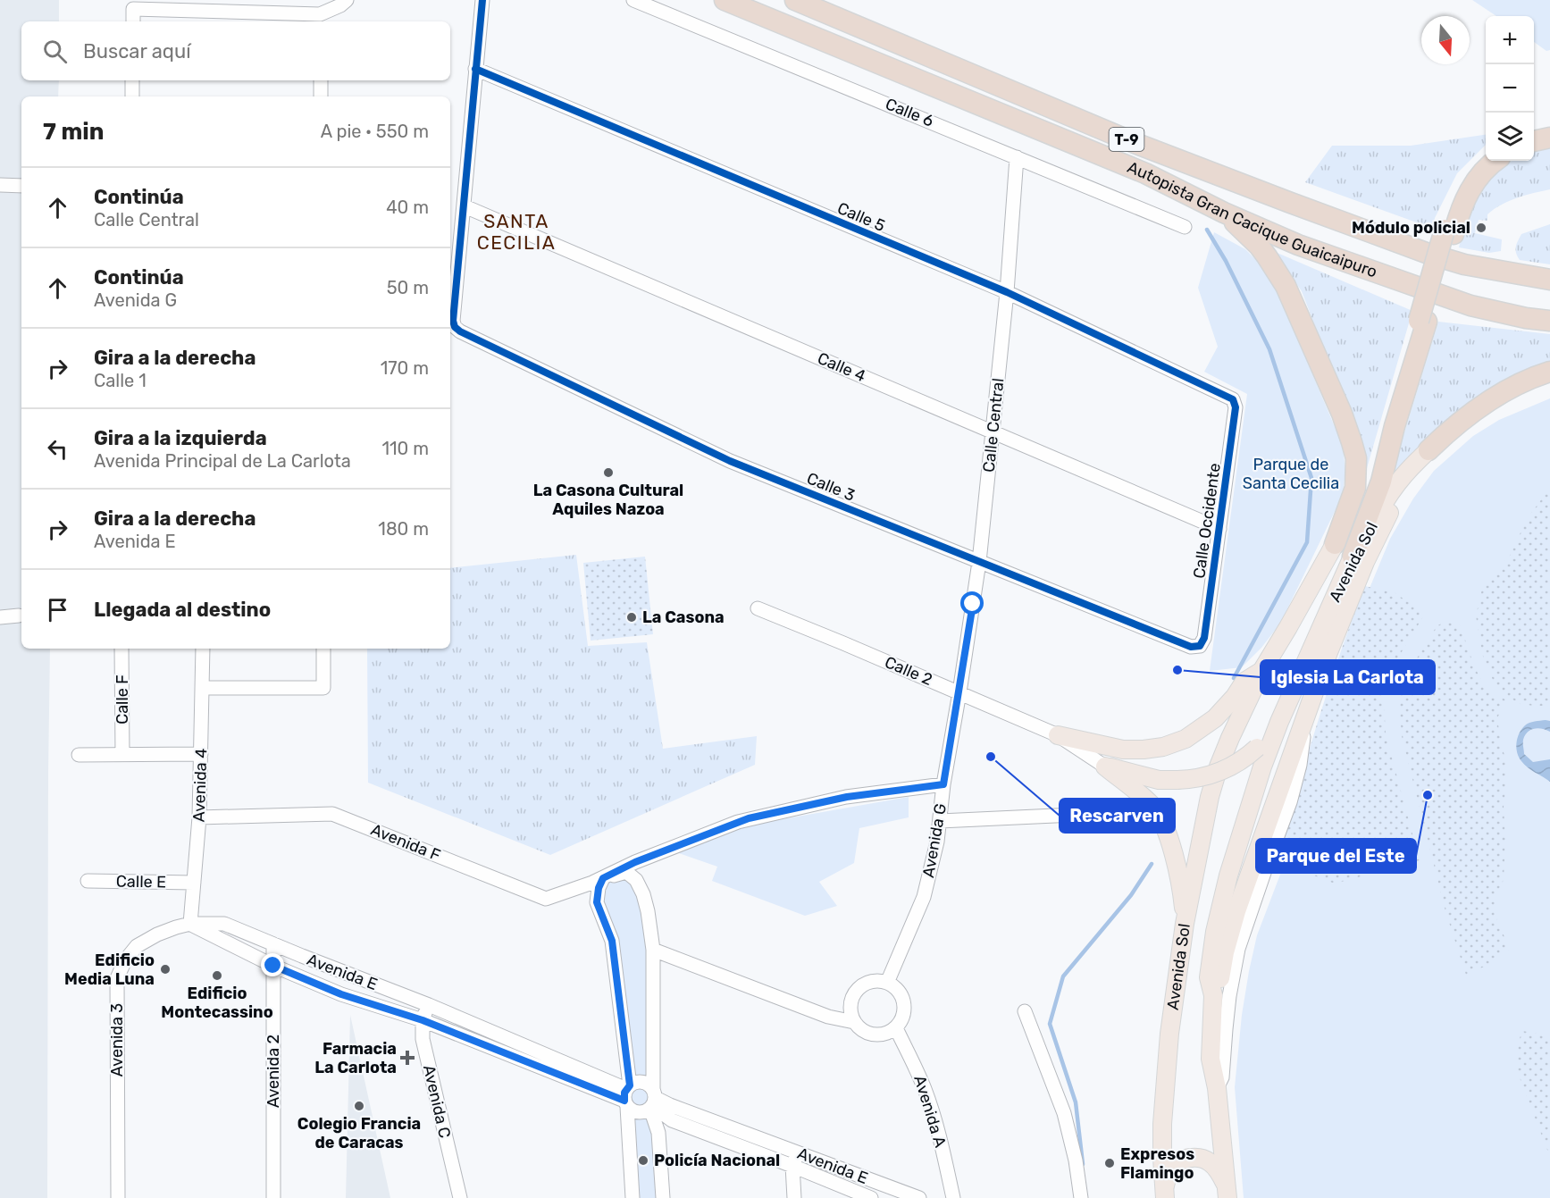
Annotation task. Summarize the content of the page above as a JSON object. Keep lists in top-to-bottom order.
{
  "streets": {
    "highway": ["T-9", "Autopista Gran Cacique Guaicaipuro"],
    "main road": ["Avenida Sol"],
    "street": [
      "Calle 6",
      "Calle 5",
      "Calle 4",
      "Calle Central",
      "Calle 3",
      "Calle Occidente",
      "Calle 2",
      "Calle F",
      "Avenida 4",
      "Avenida G",
      "Avenida F",
      "Calle E",
      "Avenida E",
      "Avenida 3",
      "Avenida 2",
      "Avenida C",
      "Avenida A"
    ]
  },
  "crossings": [
    ["Calle 6", "Calle Central"],
    ["Calle 5", "Calle Central"],
    ["Calle 5", "Calle Occidente"],
    ["Calle 4", "Calle Central"],
    ["Calle 4", "Calle 3"],
    ["Calle 4", "Calle Occidente"],
    ["Calle Central", "Calle 3"],
    ["Calle Central", "Calle 2"],
    ["Calle Central", "Avenida G"],
    ["Calle 3", "Calle Occidente"],
    ["Calle 2", "Avenida G"],
    ["Avenida 4", "Avenida F"],
    ["Avenida 4", "Calle E"],
    ["Avenida 4", "Avenida E"],
    ["Avenida 4", "Avenida 3"],
    ["Avenida G", "Avenida A"],
    ["Avenida E", "Avenida 3"],
    ["Avenida E", "Avenida 2"],
    ["Avenida E", "Avenida C"]
  ],
  "districts": ["SANTA CECILIA"],
  "parks": ["Parque de Santa Cecilia"],
  "places": {
    "other": [
      "Módulo policial",
      "La Casona Cultural Aquiles Nazoa",
      "La Casona",
      "Iglesia La Carlota",
      "Rescarven",
      "Parque del Este",
      "Edificio Media Luna",
      "Edificio Montecassino",
      "Colegio Francia de Caracas",
      "Policía Nacional",
      "Expresos Flamingo"
    ],
    "health": ["Farmacia La Carlota"]
  },
  "north": "bottom",
  "page": {
    "map_buttons": ["+", "−"],
    "search": "Buscar aquí",
    "heading": ["7 min", "A pie · 550 m"],
    "list": [
      ["Continúa", "Calle Central", "40 m"],
      ["Continúa", "Avenida G", "50 m"],
      ["Gira a la derecha", "Calle 1", "170 m"],
      ["Gira a la izquierda", "Avenida Principal de La Carlota", "110 m"],
      ["Gira a la derecha", "Avenida E", "180 m"],
      "Llegada al destino"
    ]
  }
}
